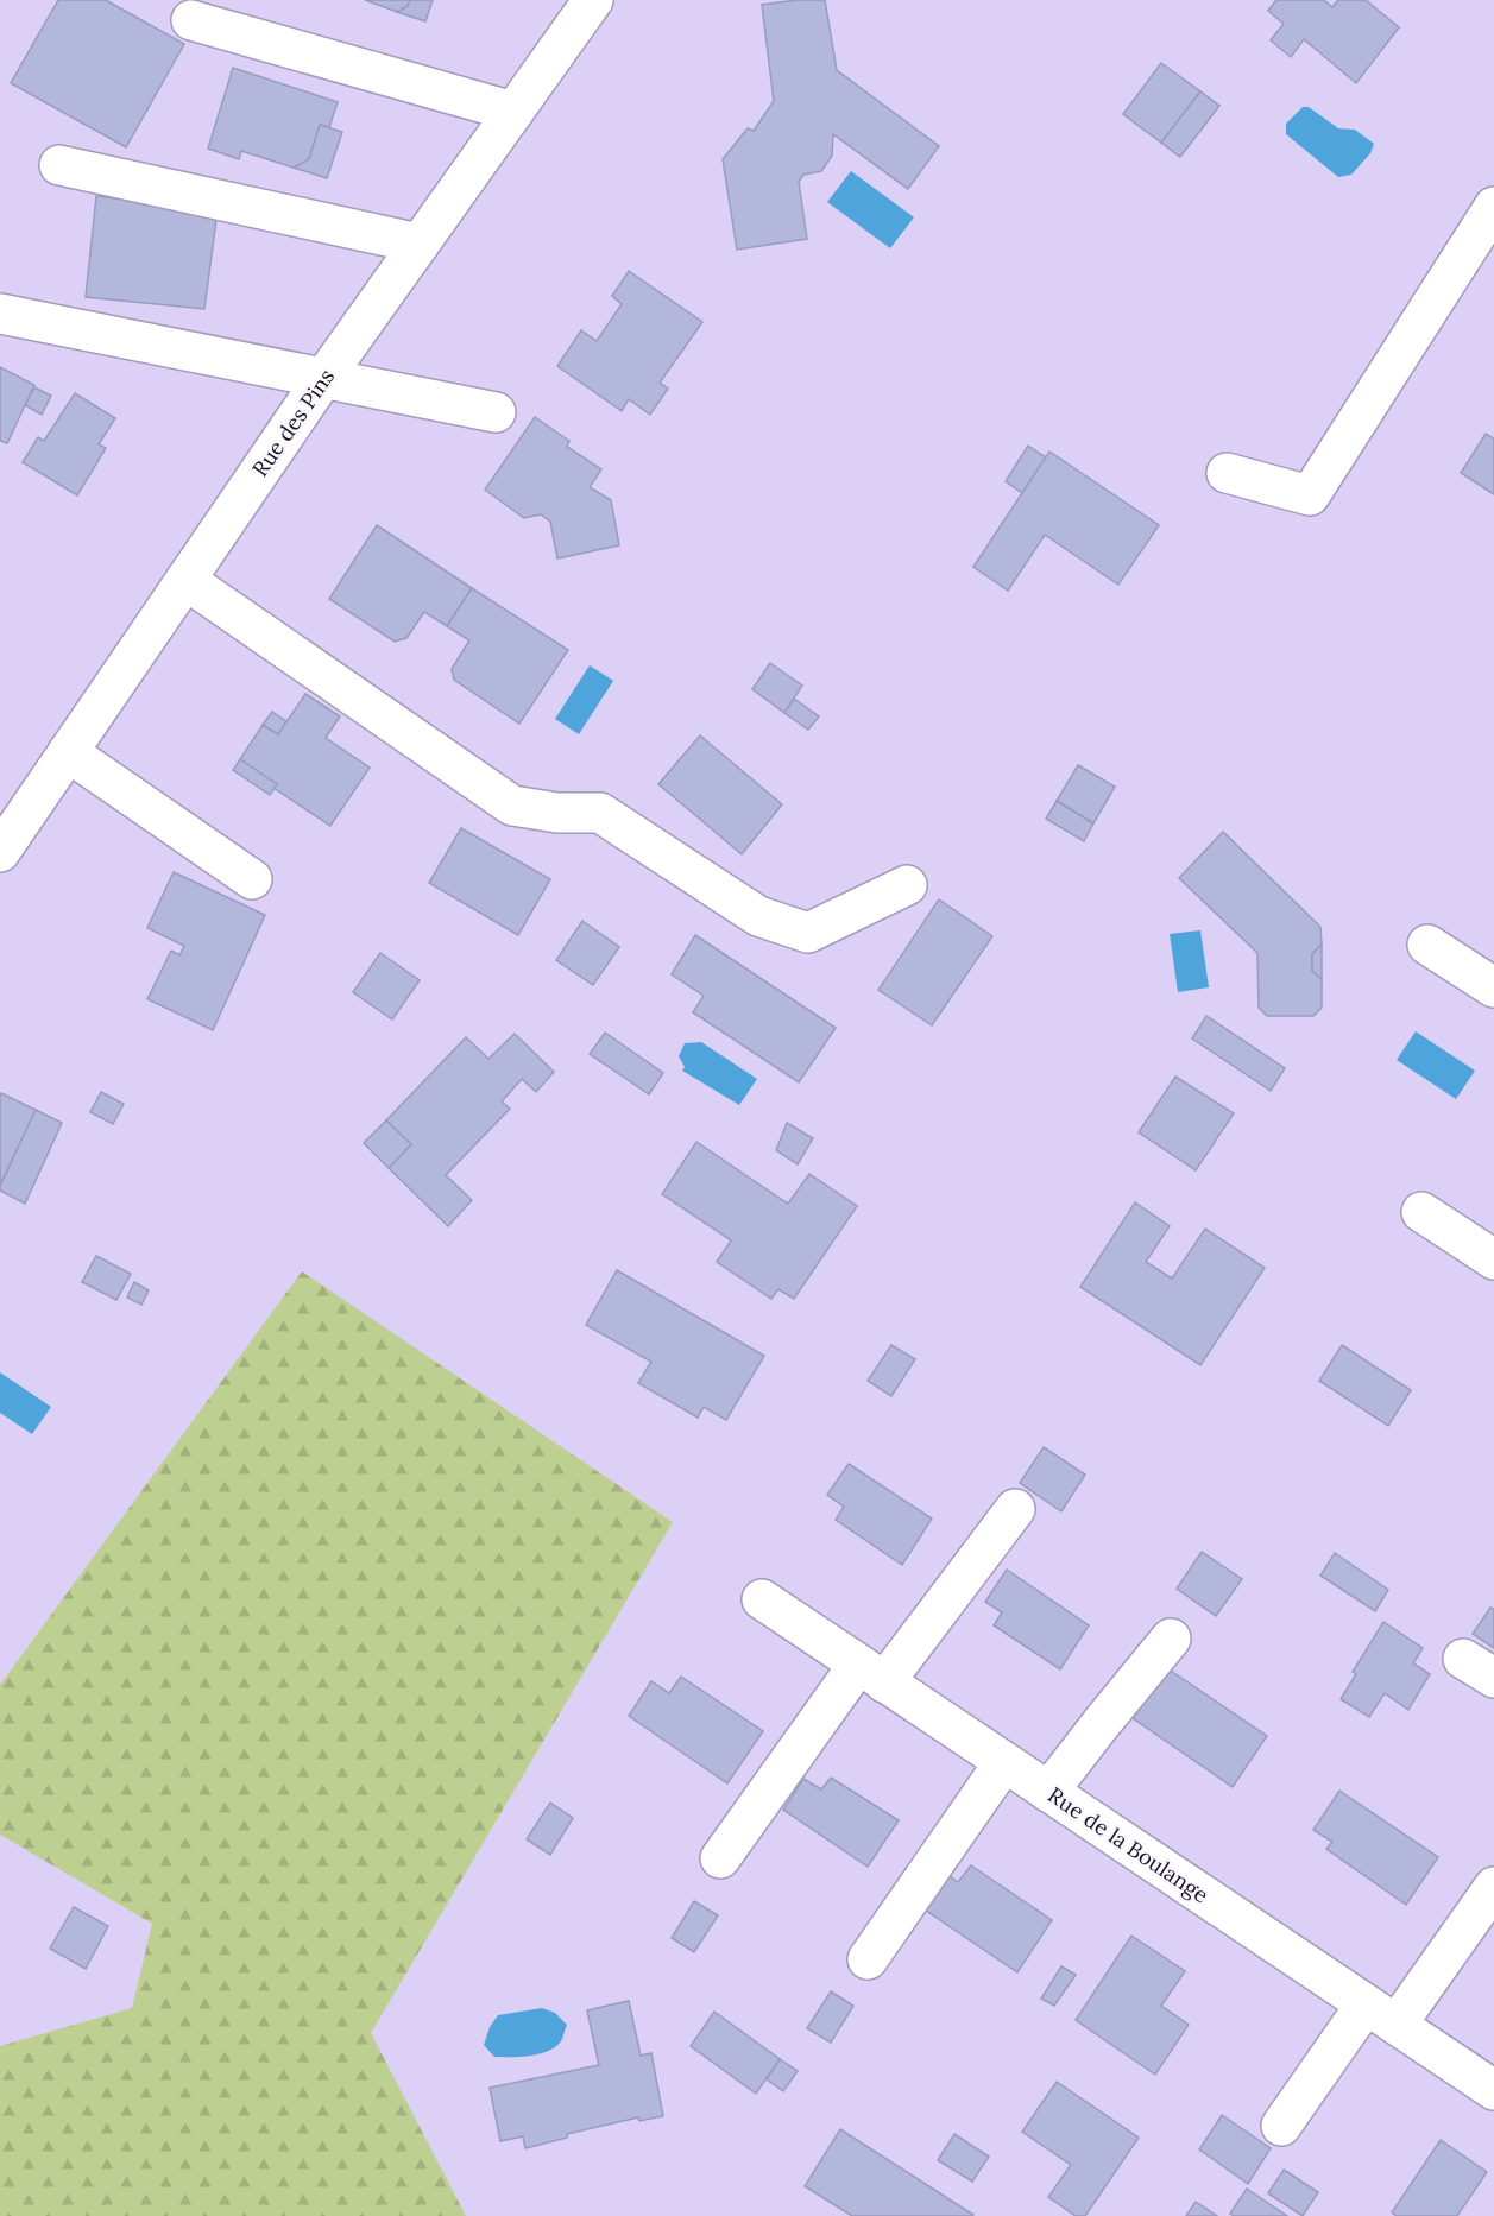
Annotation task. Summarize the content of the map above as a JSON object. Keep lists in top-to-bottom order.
{
  "streets": {
    "street": ["Rue des Pins", "Rue de la Boulange"]
  }
}
